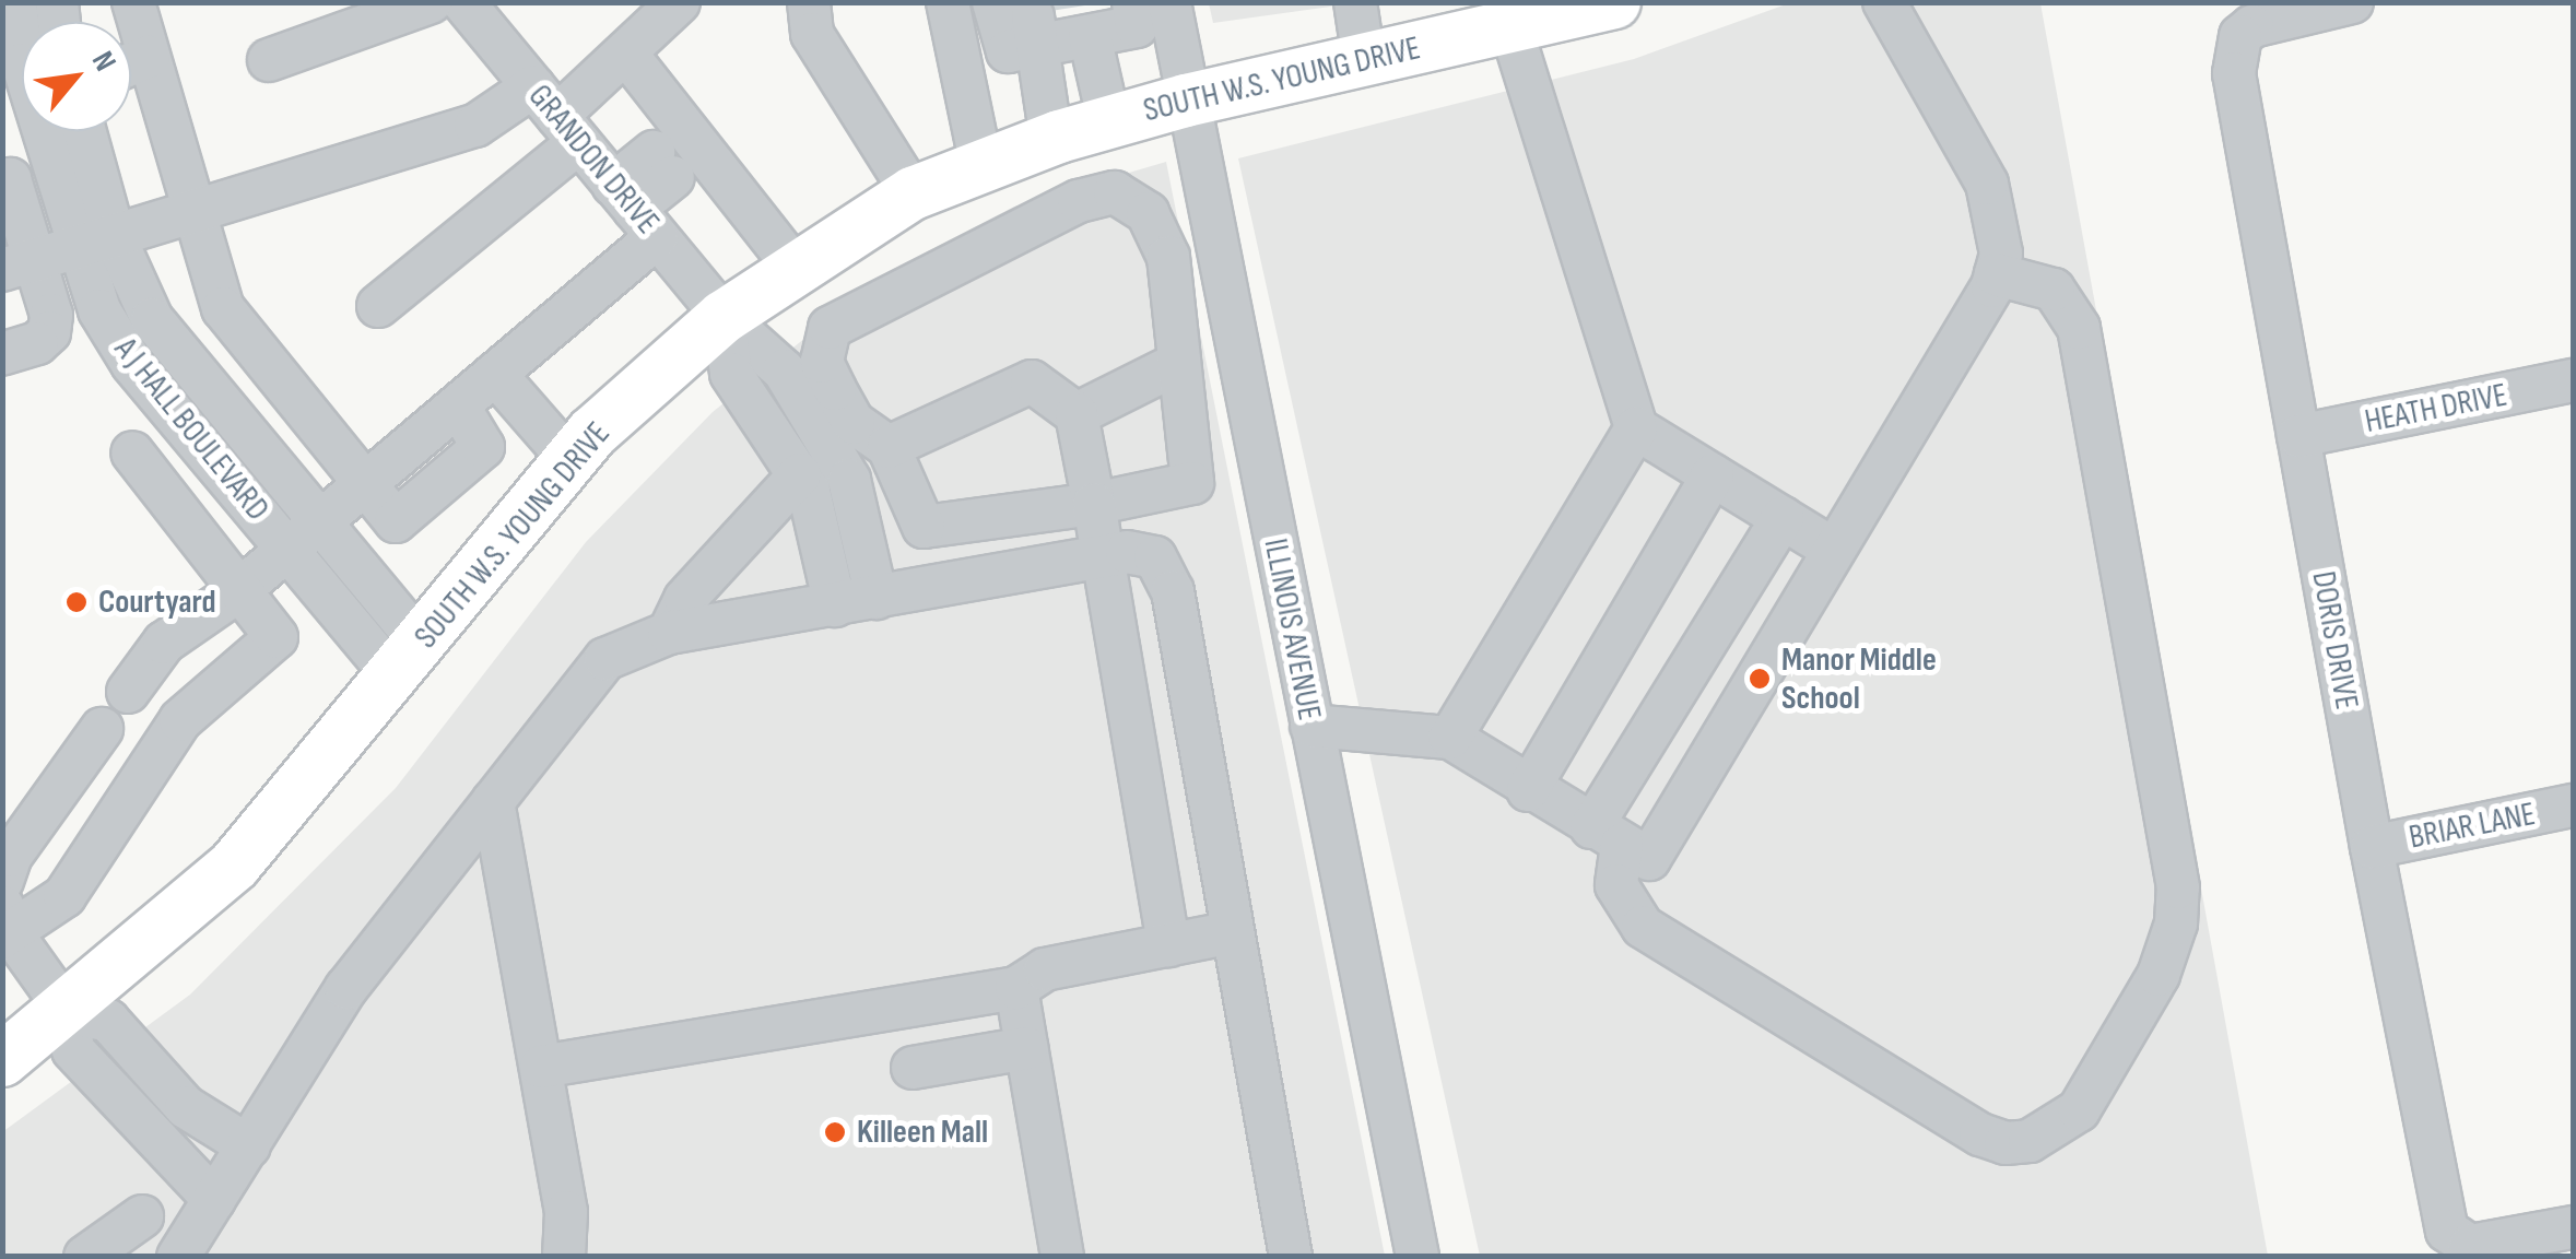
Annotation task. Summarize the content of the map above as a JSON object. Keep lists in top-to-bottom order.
{
  "streets": {
    "main road": ["SOUTH W.S. YOUNG DRIVE"],
    "street": [
      "GRANDON DRIVE",
      "HEATH DRIVE",
      "A J HALL BOULEVARD",
      "ILLINOIS AVENUE",
      "DORIS DRIVE",
      "BRIAR LANE"
    ]
  },
  "crossings": [
    ["SOUTH W.S. YOUNG DRIVE", "GRANDON DRIVE"],
    ["SOUTH W.S. YOUNG DRIVE", "A J HALL BOULEVARD"],
    ["SOUTH W.S. YOUNG DRIVE", "ILLINOIS AVENUE"],
    ["HEATH DRIVE", "DORIS DRIVE"],
    ["DORIS DRIVE", "BRIAR LANE"]
  ],
  "places": ["Courtyard", "Manor Middle School", "Killeen Mall"],
  "north": "top right"
}
